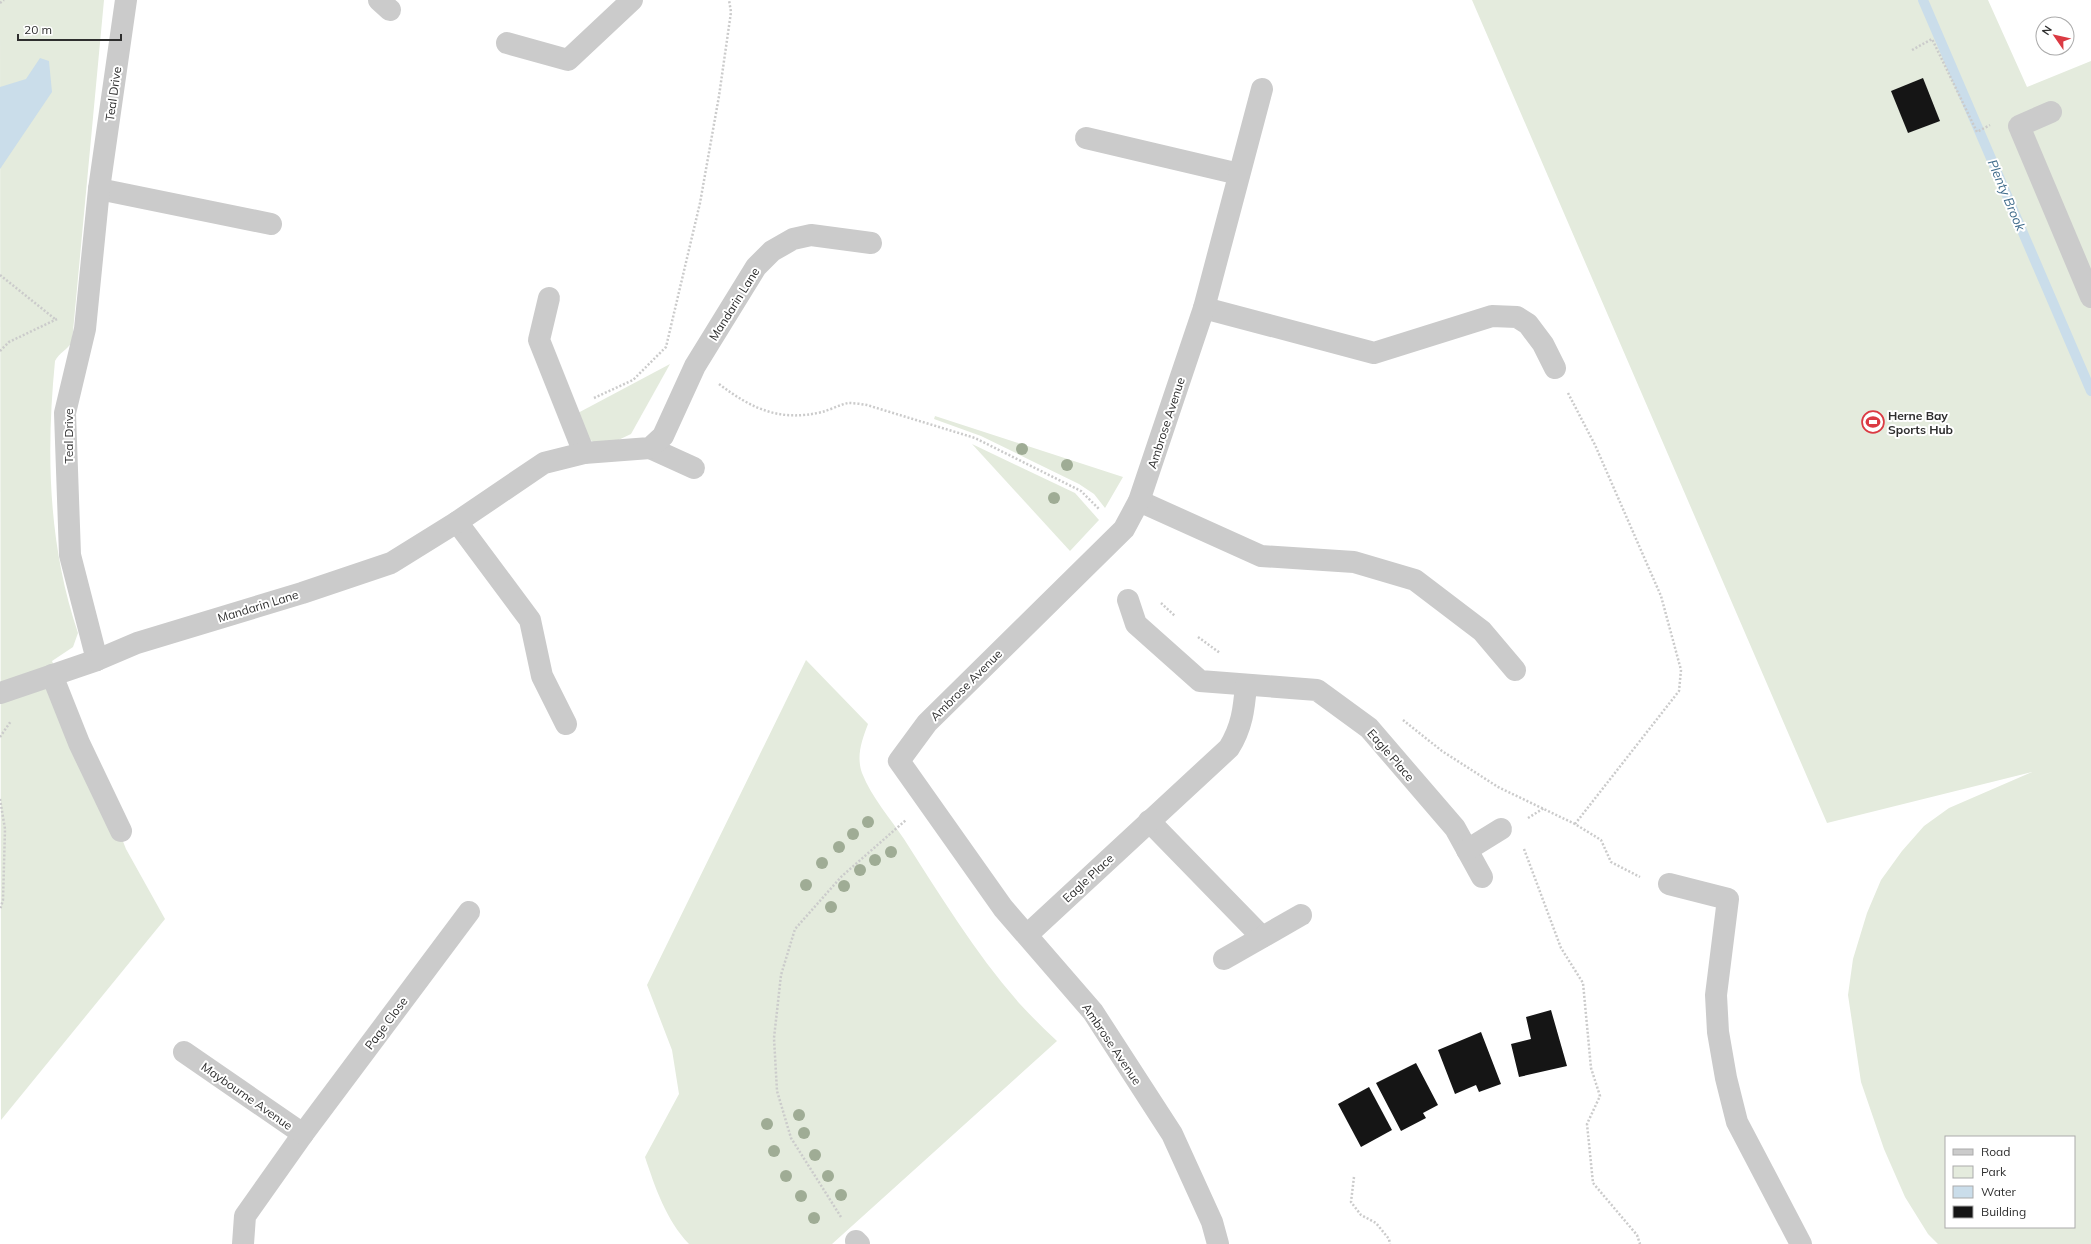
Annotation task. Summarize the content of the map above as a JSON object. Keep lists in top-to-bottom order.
{
  "streets": {
    "street": [
      "Teal Drive",
      "Mandarin Lane",
      "Ambrose Avenue",
      "Eagle Place",
      "Page Close",
      "Maybourne Avenue"
    ]
  },
  "crossings": [
    ["Teal Drive", "Mandarin Lane"],
    ["Ambrose Avenue", "Eagle Place"],
    ["Page Close", "Maybourne Avenue"]
  ],
  "water": ["Plenty Brook"],
  "places": {
    "sports": ["Herne Bay Sports Hub"]
  },
  "legend": [
    "Road",
    "Park",
    "Water",
    "Building"
  ],
  "scale_bar": "20 m",
  "north": "top left"
}
